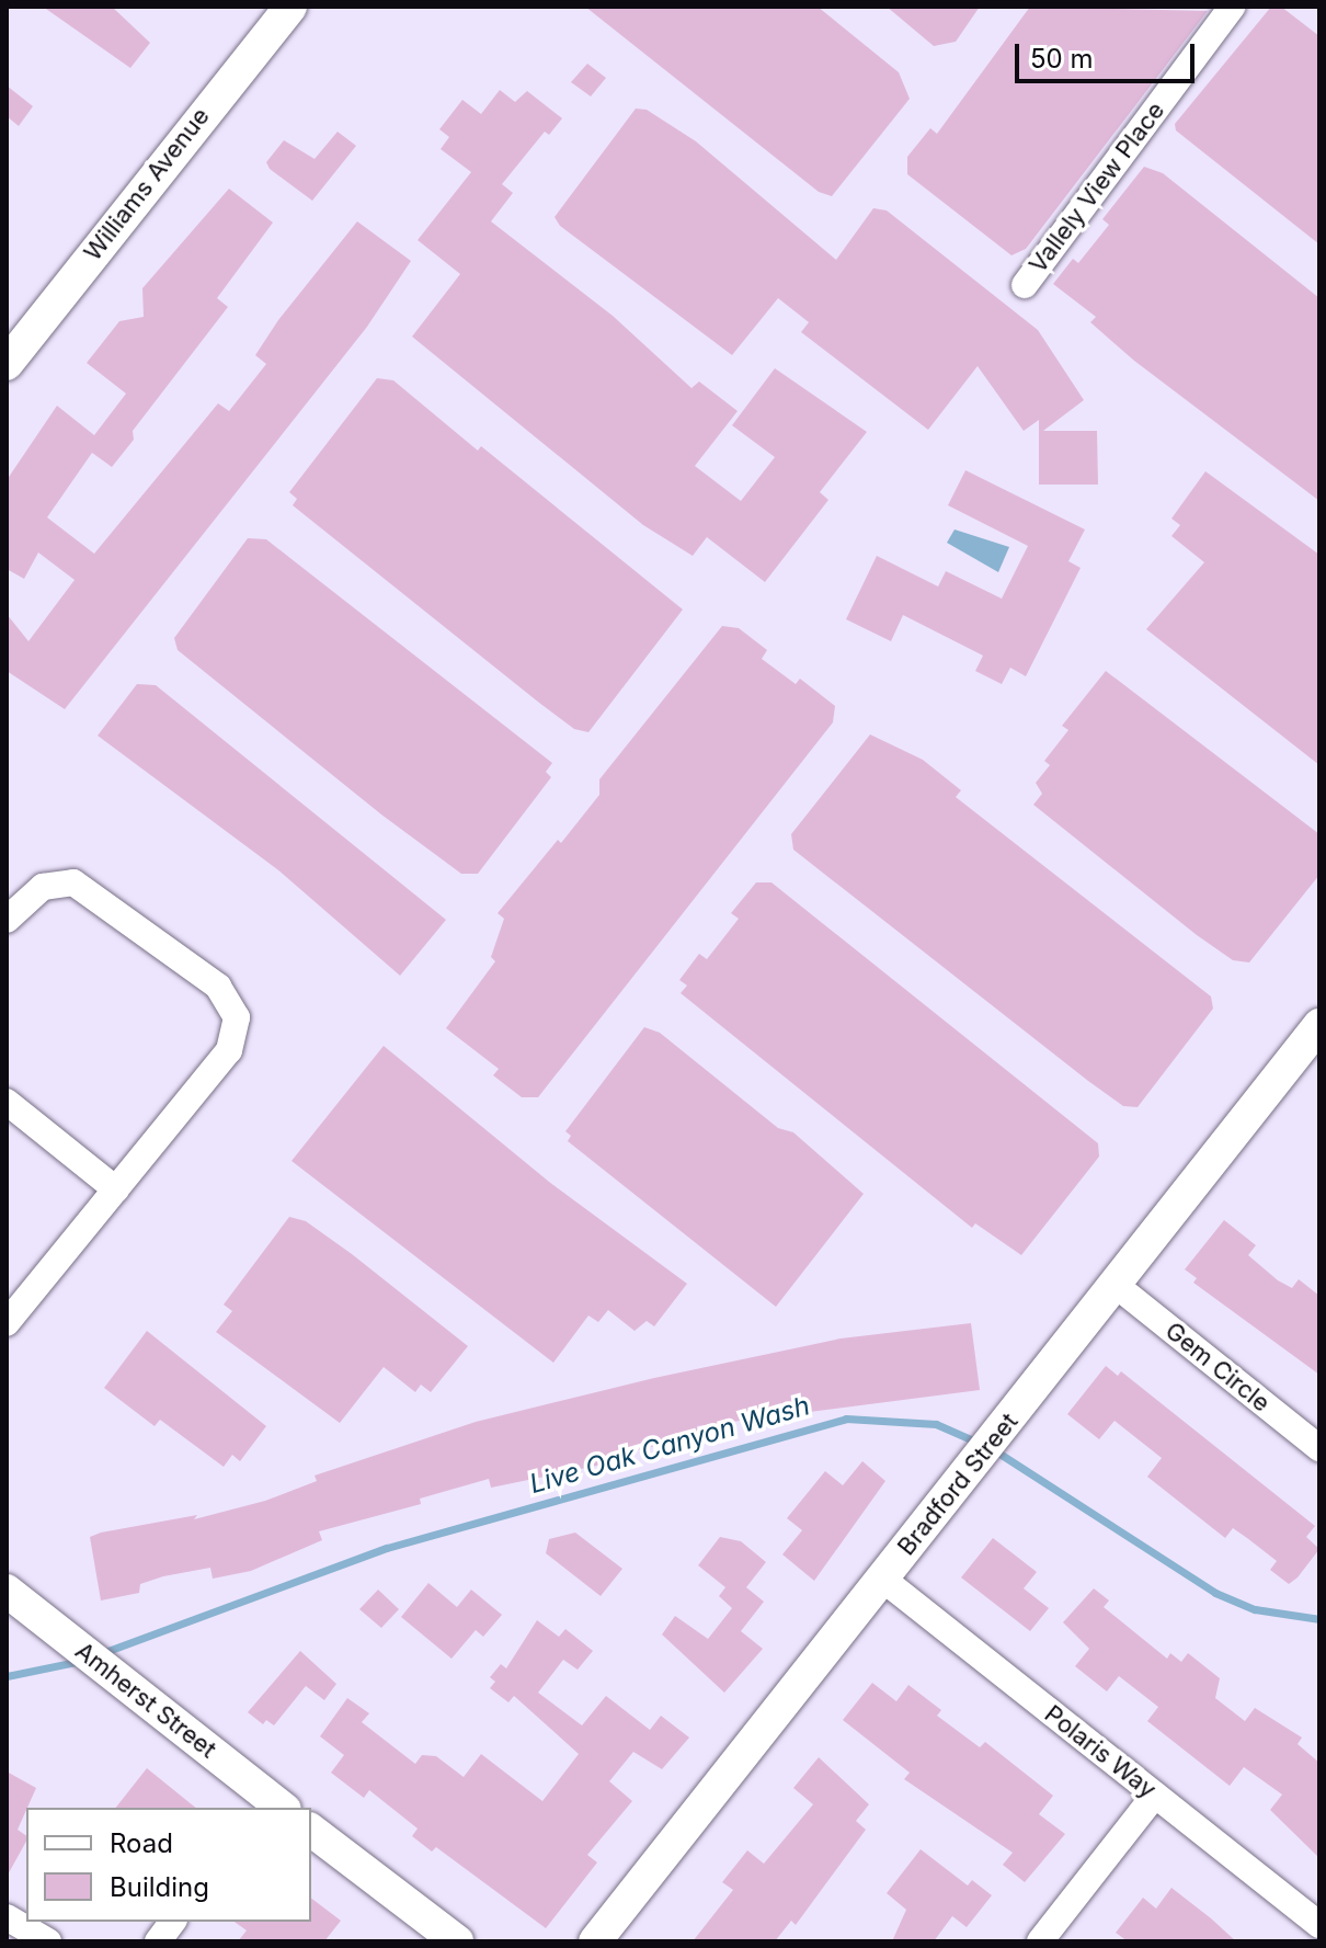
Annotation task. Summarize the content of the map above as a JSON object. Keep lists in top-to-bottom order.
{
  "streets": {
    "street": [
      "Williams Avenue",
      "Vallely View Place",
      "Gem Circle",
      "Bradford Street",
      "Amherst Street",
      "Polaris Way"
    ]
  },
  "crossings": [
    ["Gem Circle", "Bradford Street"],
    ["Bradford Street", "Polaris Way"]
  ],
  "water": ["Live Oak Canyon Wash"],
  "legend": ["Road", "Building"],
  "scale_bar": "50 m"
}
